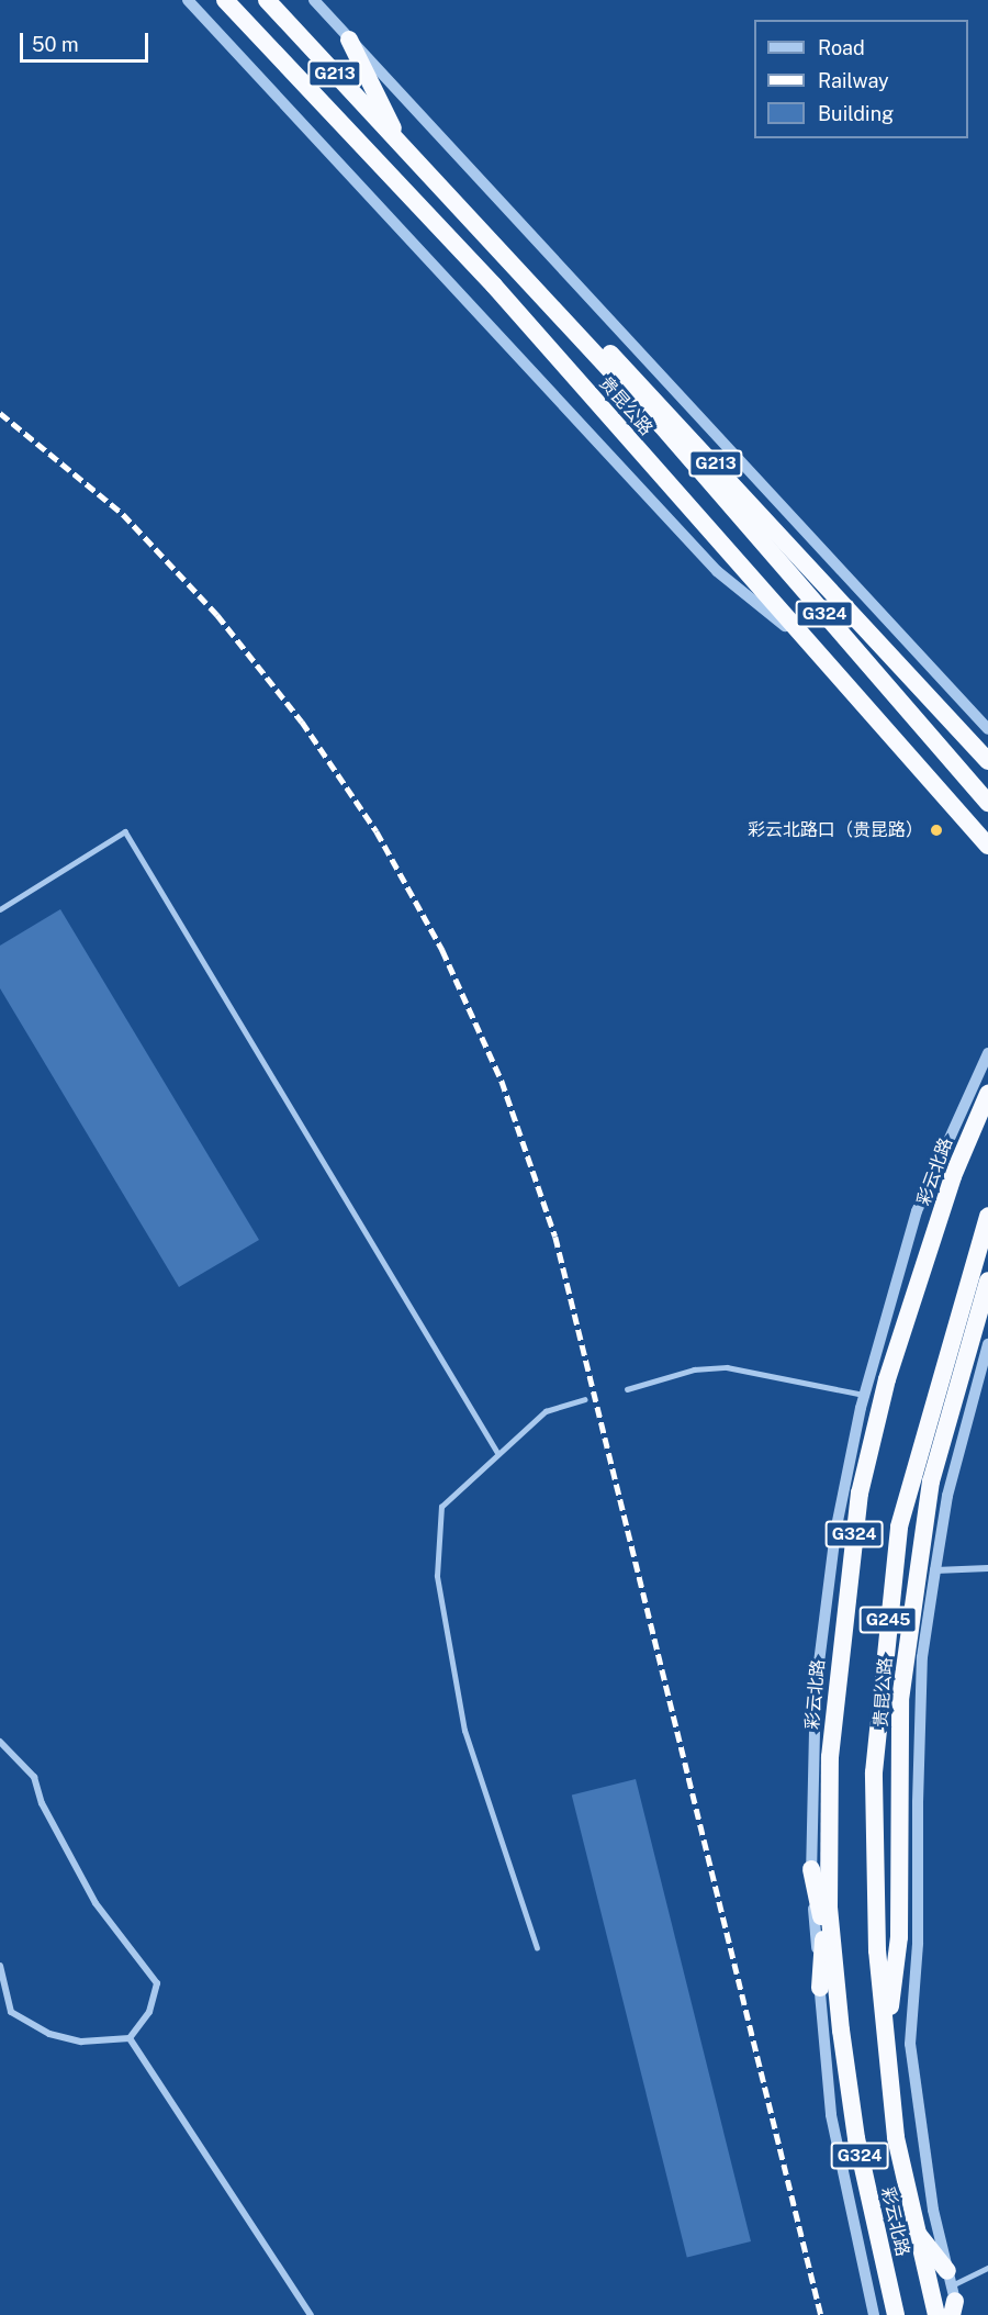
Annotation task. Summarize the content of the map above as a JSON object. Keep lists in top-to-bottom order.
{
  "streets": {
    "highway": [
      "G213",
      "贵昆公路",
      "G324",
      "彩云北路",
      "G245"
    ]
  },
  "crossings": [
    ["G213", "贵昆公路"],
    ["贵昆公路", "彩云北路"]
  ],
  "places": ["彩云北路口（贵昆路）"],
  "legend": ["Road", "Railway", "Building"],
  "scale_bar": "50 m"
}
